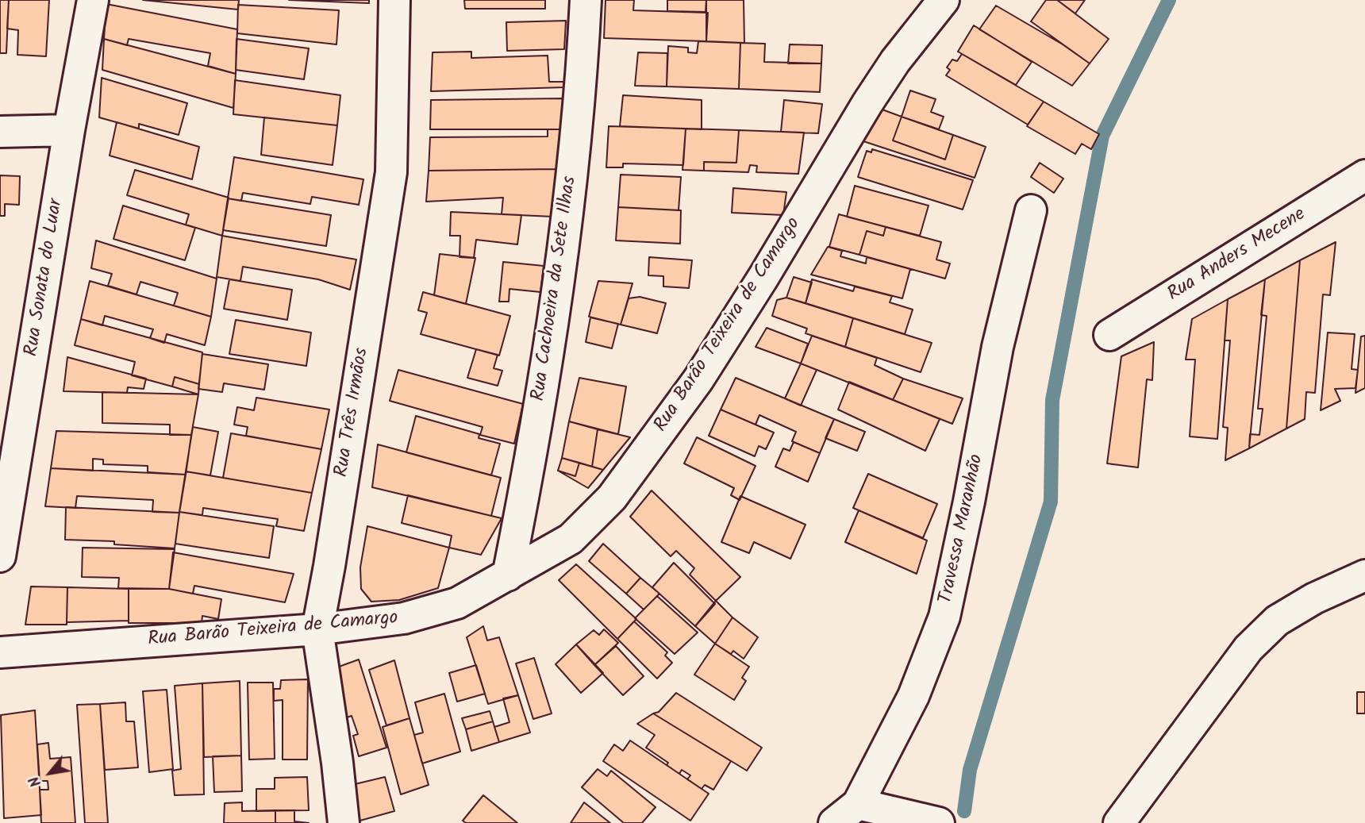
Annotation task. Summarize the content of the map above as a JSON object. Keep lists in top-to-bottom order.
{
  "streets": {
    "street": [
      "Rua Anders Mecene",
      "Rua Sonata do Luar",
      "Rua Cachoeira da Sete Ilhas",
      "Rua Barão Teixeira de Camargo",
      "Rua Três Irmãos",
      "Travessa Maranhão"
    ]
  },
  "crossings": [
    ["Rua Cachoeira da Sete Ilhas", "Rua Barão Teixeira de Camargo"],
    ["Rua Barão Teixeira de Camargo", "Rua Três Irmãos"]
  ],
  "north": "bottom left"
}
